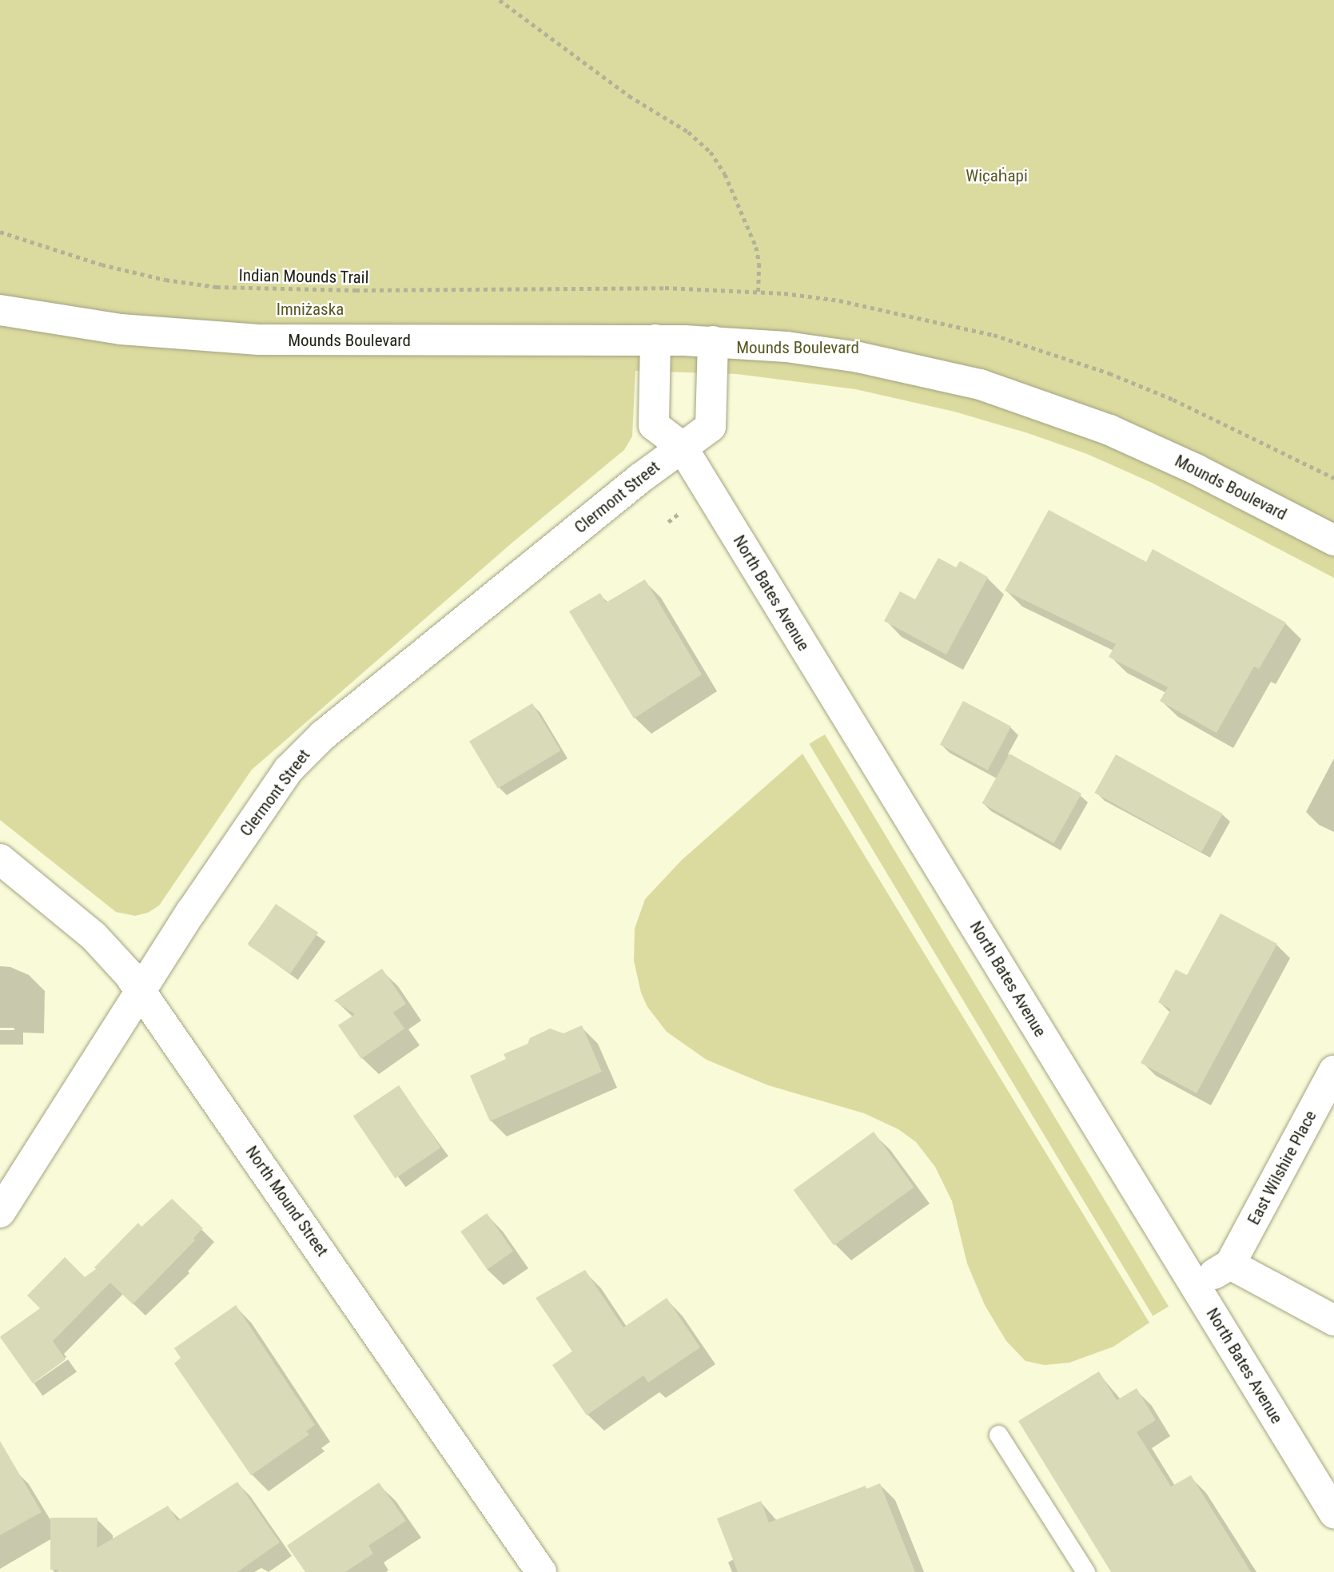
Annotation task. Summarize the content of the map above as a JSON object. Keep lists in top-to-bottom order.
{
  "streets": {
    "street": [
      "Mounds Boulevard",
      "Clermont Street",
      "North Bates Avenue",
      "East Wilshire Place",
      "North Mound Street"
    ],
    "path": ["Indian Mounds Trail"]
  },
  "crossings": [
    ["Mounds Boulevard", "Clermont Street"],
    ["Clermont Street", "North Bates Avenue"],
    ["Clermont Street", "North Mound Street"]
  ],
  "parks": ["Wic̣aḣapi", "Imniżaska", "Mounds Boulevard"]
}
